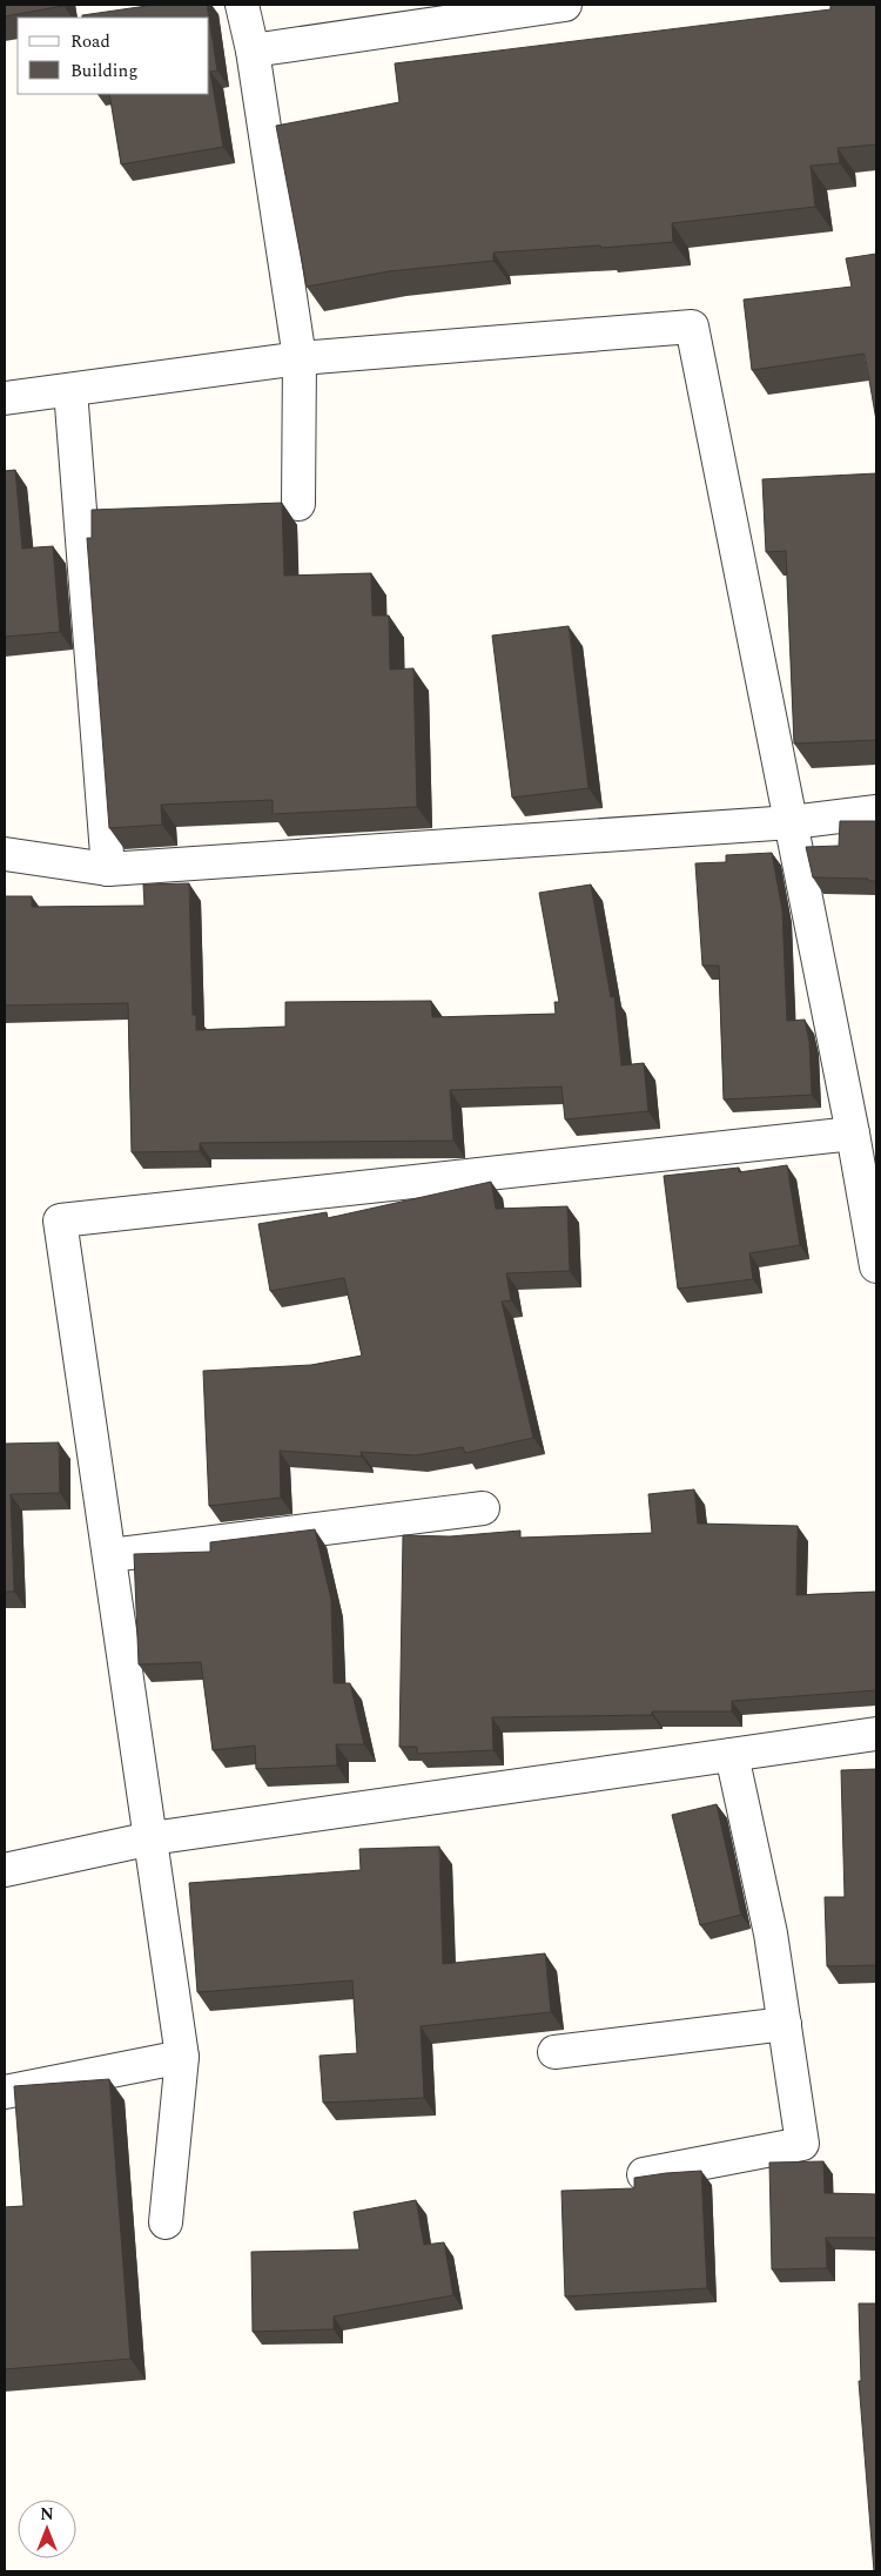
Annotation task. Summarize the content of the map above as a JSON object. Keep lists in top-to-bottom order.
{
  "legend": ["Road", "Building"],
  "north": "top"
}
